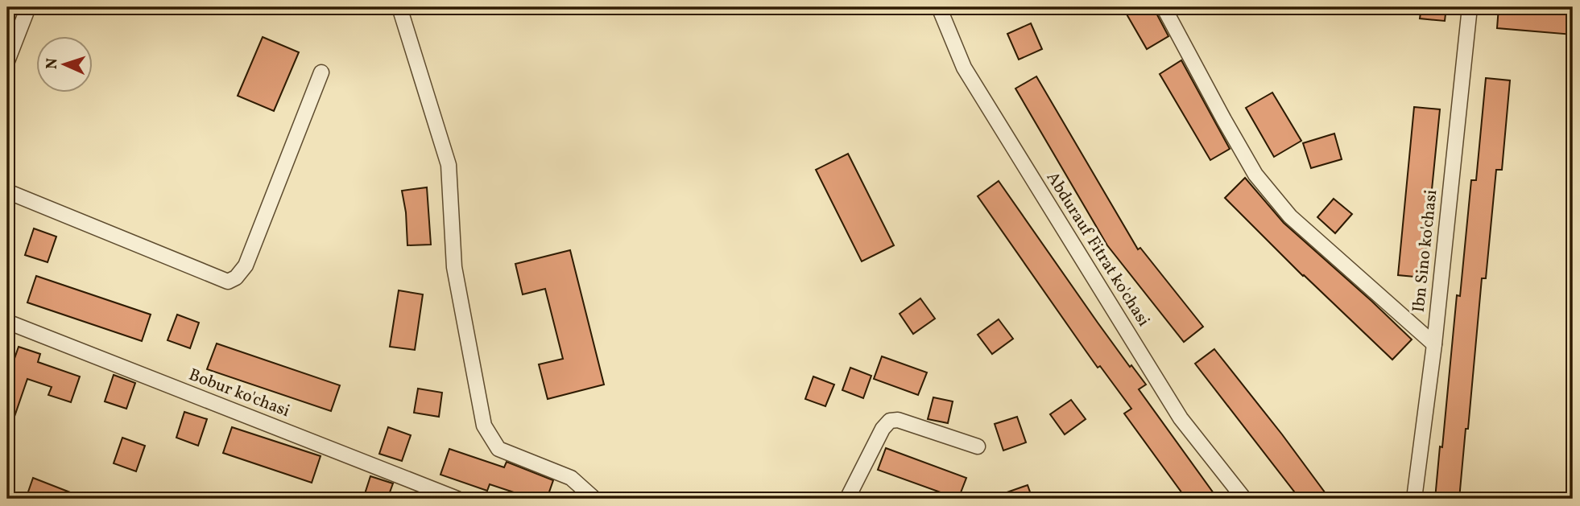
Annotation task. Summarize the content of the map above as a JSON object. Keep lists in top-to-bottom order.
{
  "streets": {
    "street": ["Abdurauf Fitrat ko'chasi", "Ibn Sino ko'chasi", "Bobur ko'chasi"]
  },
  "north": "left"
}
